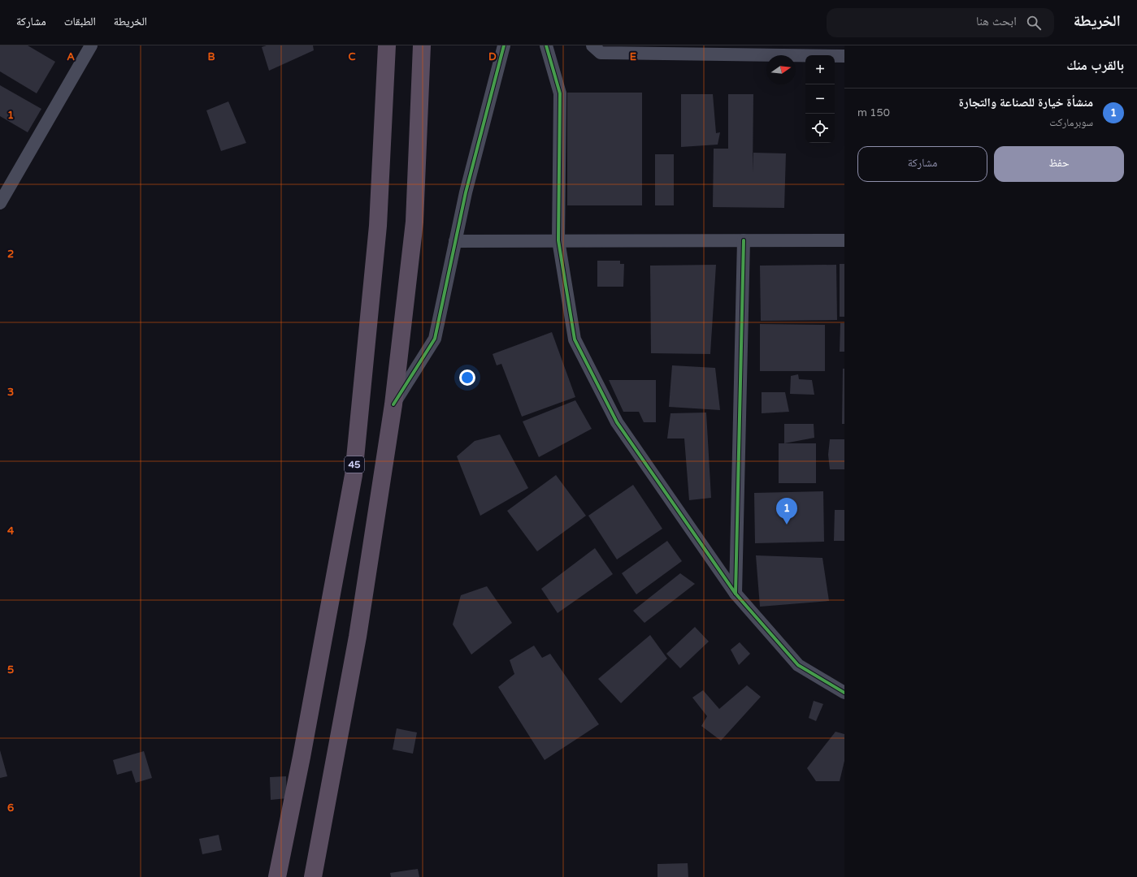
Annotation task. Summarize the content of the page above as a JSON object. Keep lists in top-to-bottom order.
{
  "streets": {
    "highway": ["45"]
  },
  "north": "right",
  "page": {
    "header": "الخريطة",
    "search": "ابحث هنا",
    "nav": ["الخريطة", "الطبقات", "مشاركة"],
    "heading": "بالقرب منك",
    "map_buttons": ["+", "−"],
    "list": [
      {
        "mark": "1",
        "name": "منشأة خيارة للصناعة والتجارة",
        "note": "سوبرماركت",
        "value": "150 m"
      }
    ],
    "buttons": ["حفظ", "مشاركة"],
    "pins": "1"
  },
  "grid": {
    "columns": [
      "A",
      "B",
      "C",
      "D",
      "E"
    ],
    "rows": [
      "1",
      "2",
      "3",
      "4",
      "5",
      "6"
    ]
  }
}
